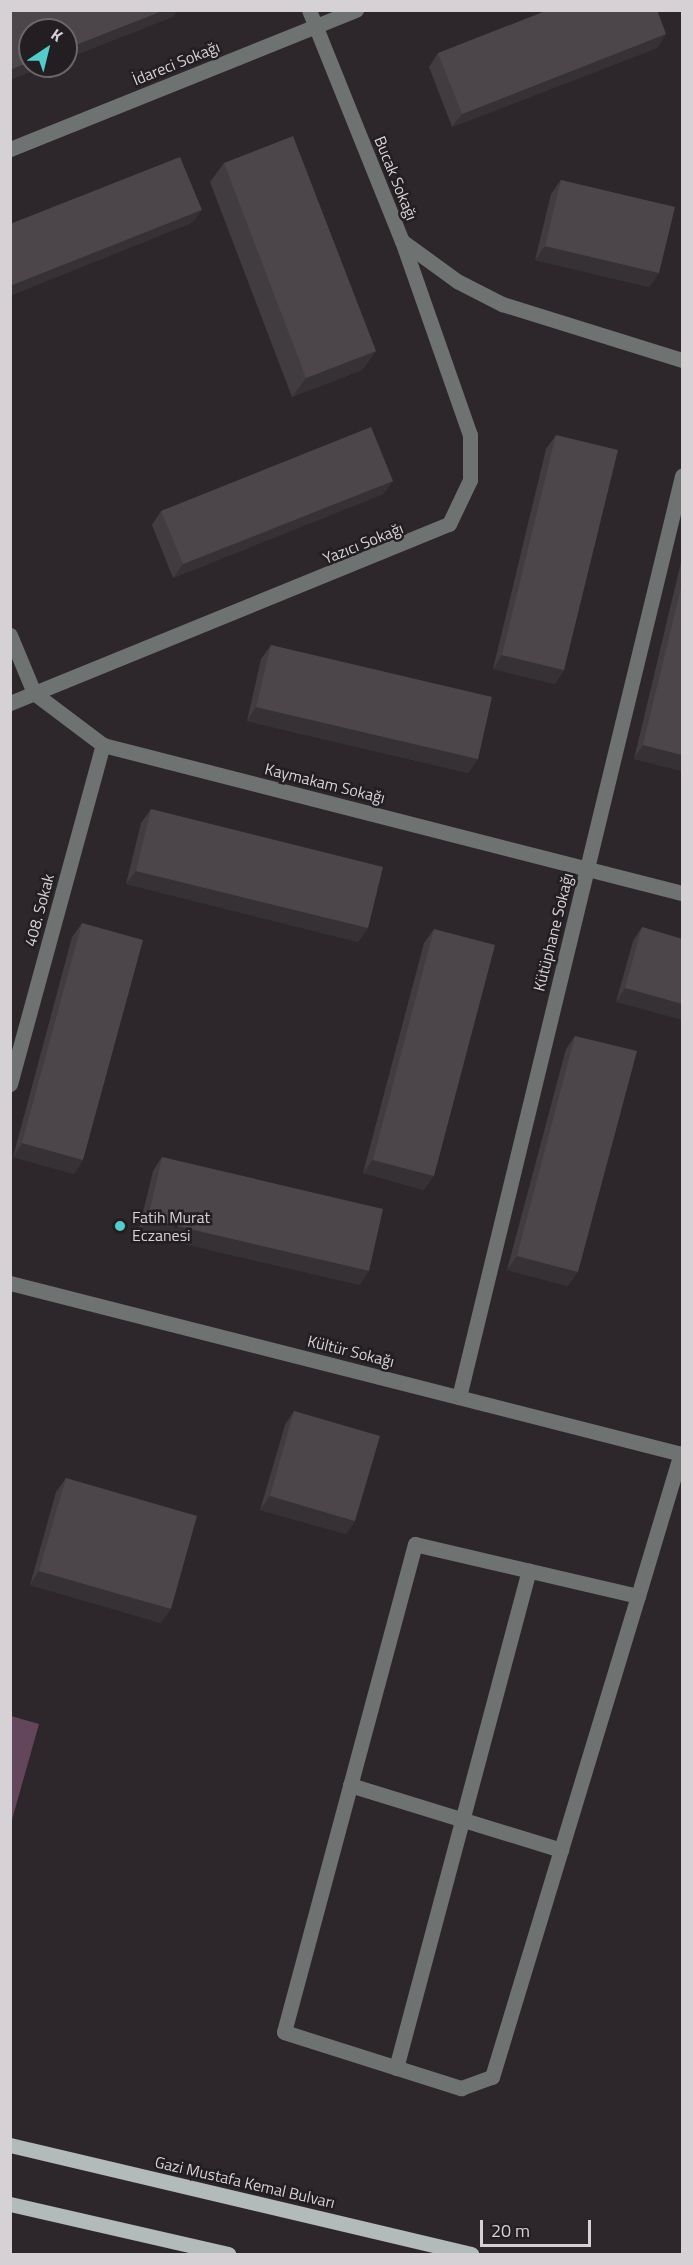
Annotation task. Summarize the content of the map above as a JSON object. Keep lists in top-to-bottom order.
{
  "streets": {
    "main road": ["Gazi Mustafa Kemal Bulvarı"],
    "street": [
      "İdareci Sokağı",
      "Bucak Sokağı",
      "Yazıcı Sokağı",
      "Kaymakam Sokağı",
      "408. Sokak",
      "Kütüphane Sokağı",
      "Kültür Sokağı"
    ]
  },
  "crossings": [
    ["İdareci Sokağı", "Bucak Sokağı"],
    ["Bucak Sokağı", "Yazıcı Sokağı"],
    ["Yazıcı Sokağı", "Kaymakam Sokağı"],
    ["Kaymakam Sokağı", "408. Sokak"],
    ["Kaymakam Sokağı", "Kütüphane Sokağı"],
    ["Kütüphane Sokağı", "Kültür Sokağı"]
  ],
  "places": ["Fatih Murat Eczanesi"],
  "scale_bar": "20 m",
  "north": "top right"
}
